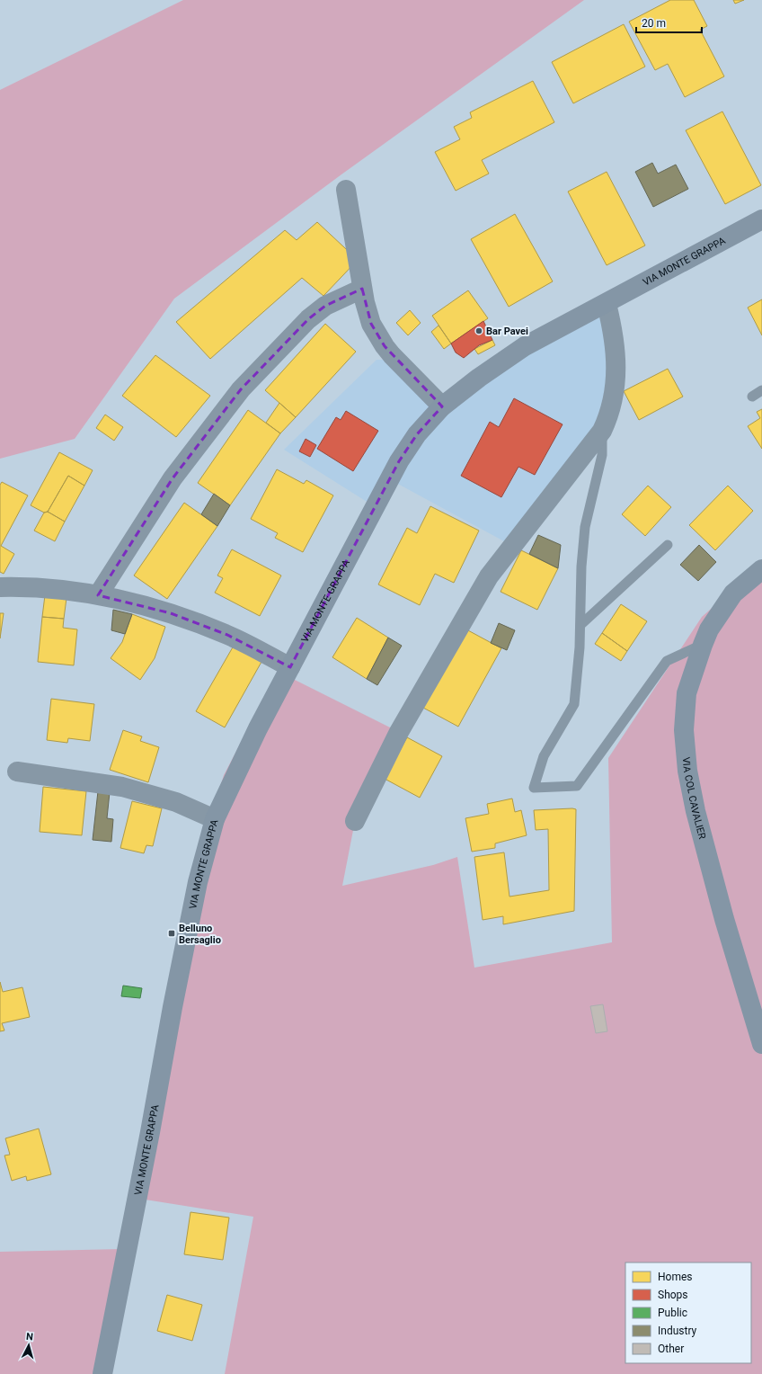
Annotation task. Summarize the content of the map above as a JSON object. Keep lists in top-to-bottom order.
{
  "streets": {
    "street": ["VIA MONTE GRAPPA", "VIA COL CAVALIER"]
  },
  "places": {
    "other": ["Bar Pavei"],
    "transit": ["Belluno Bersaglio"]
  },
  "legend": [
    "Homes",
    "Shops",
    "Public",
    "Industry",
    "Other"
  ],
  "scale_bar": "20 m",
  "north": "top"
}
